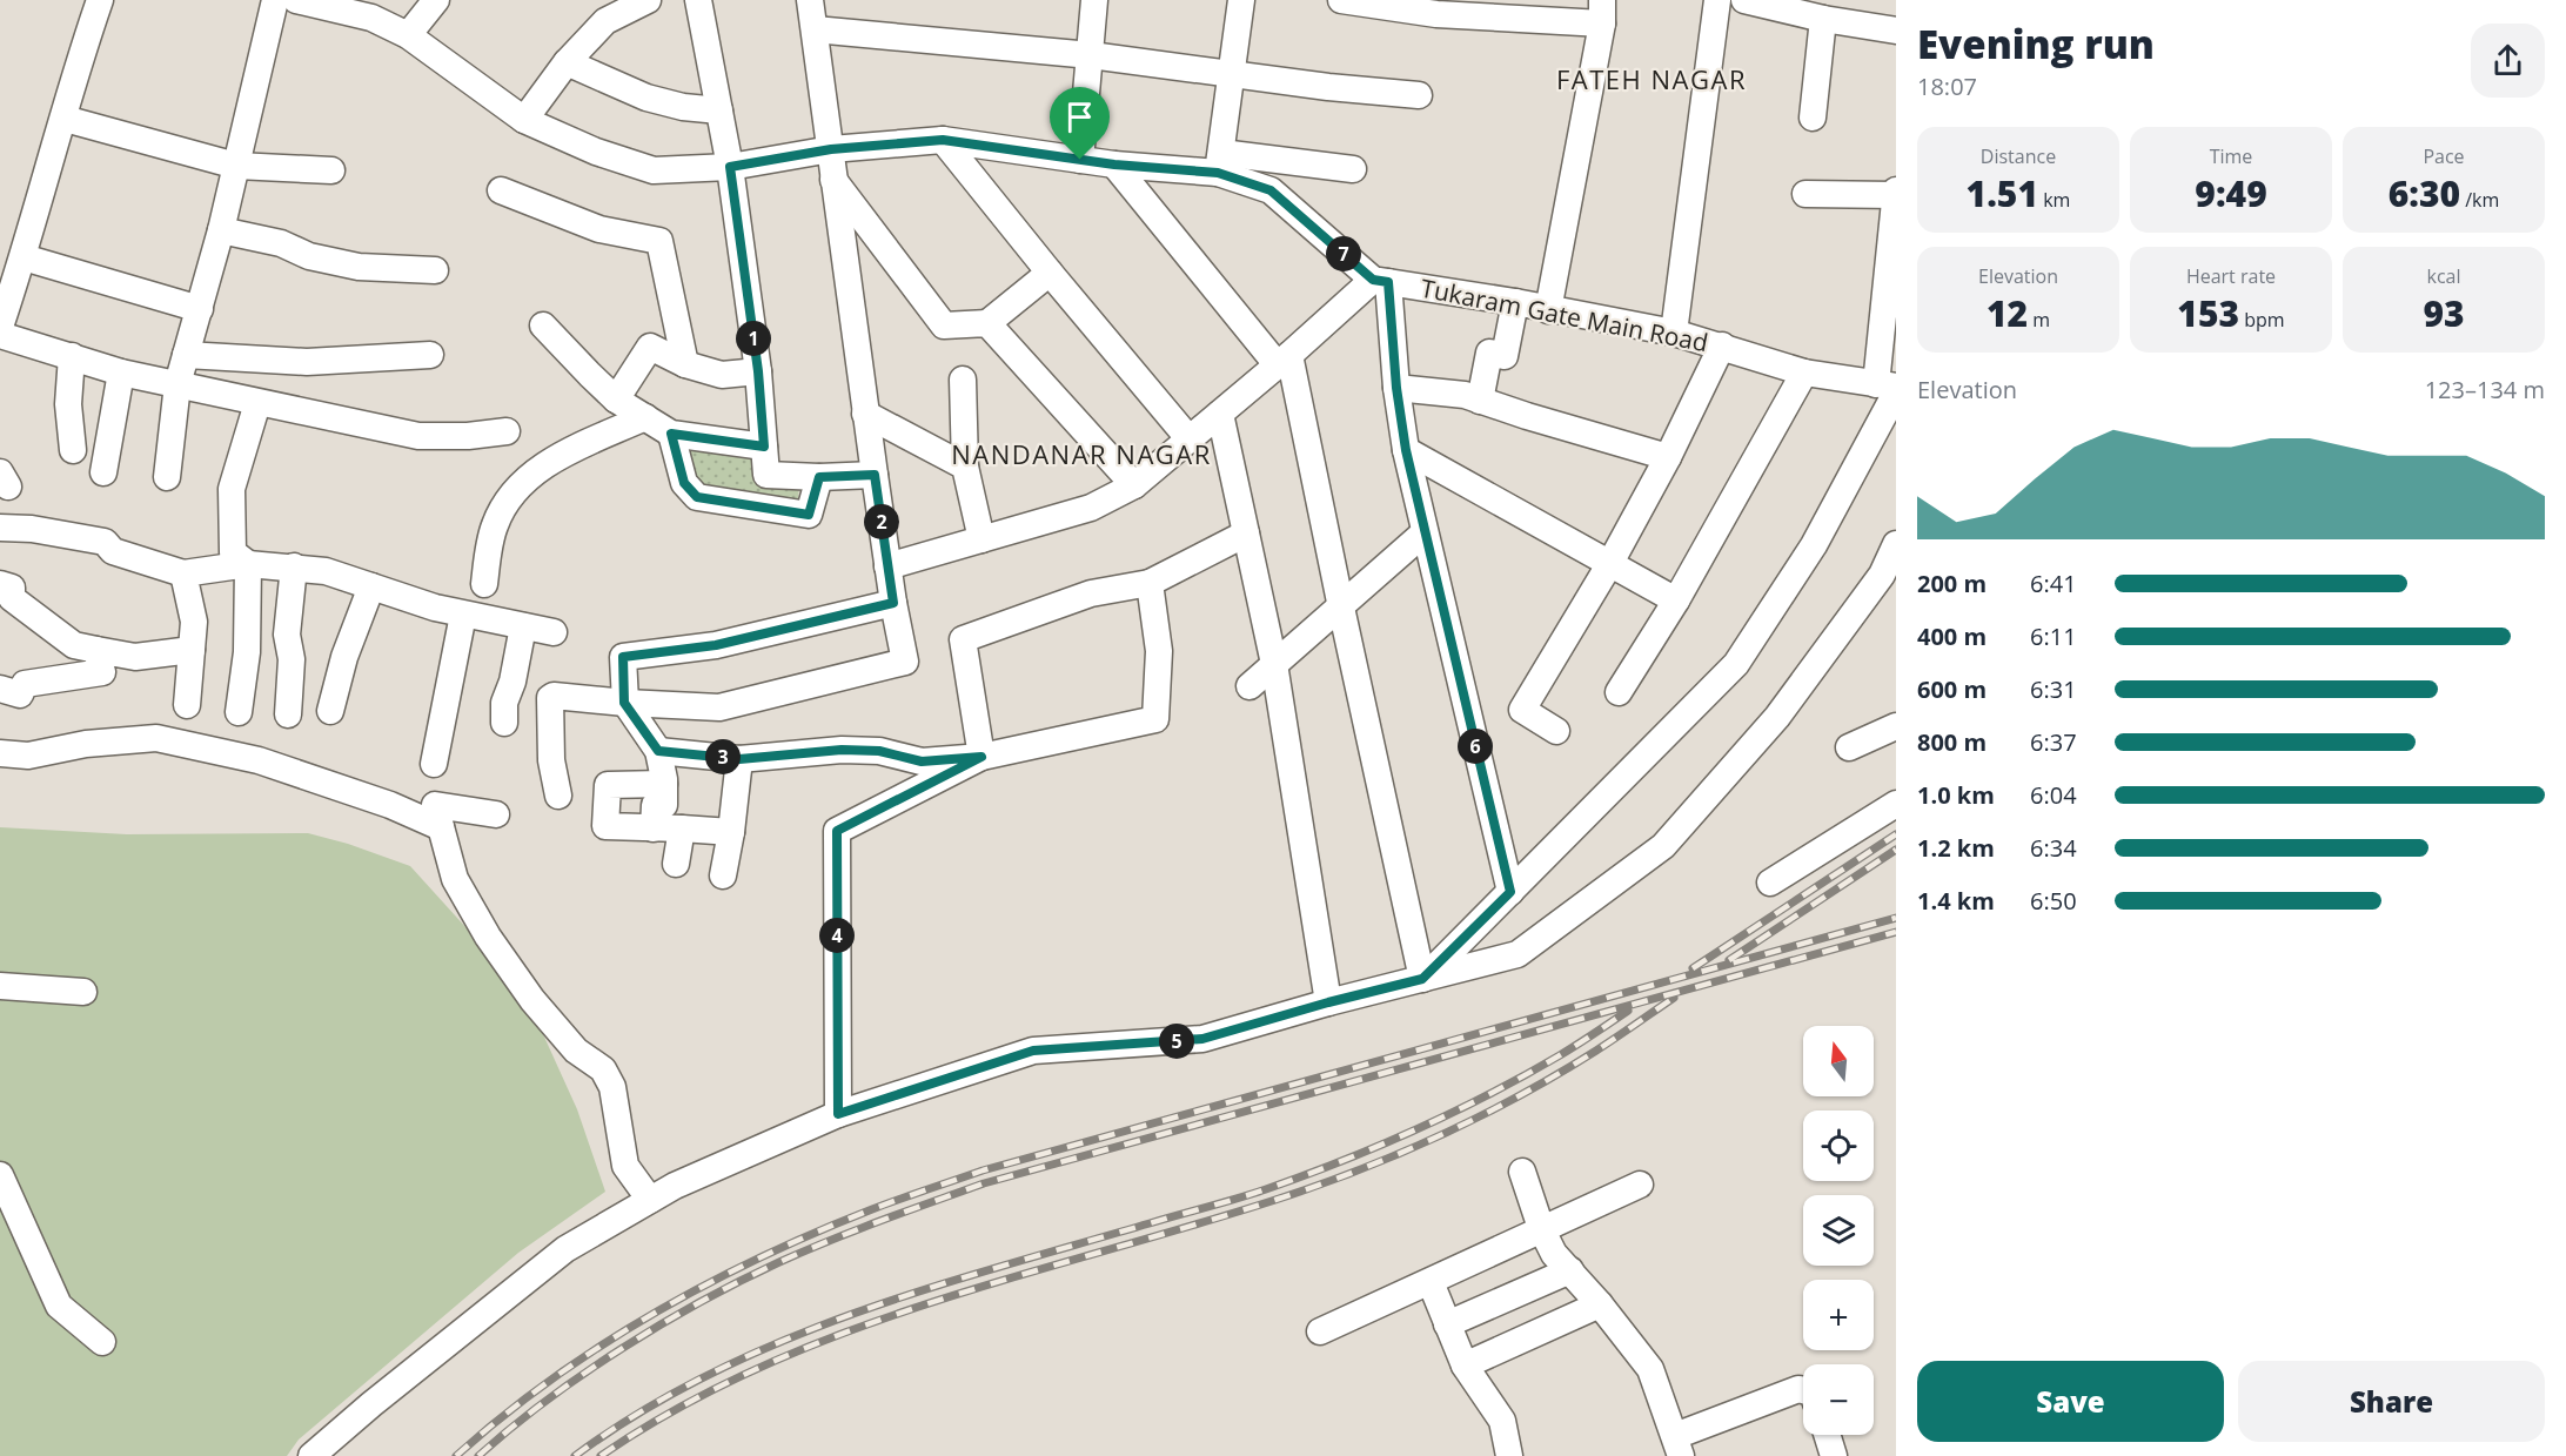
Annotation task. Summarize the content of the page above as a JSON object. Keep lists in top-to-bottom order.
{
  "streets": {
    "street": ["Tukaram Gate Main Road"]
  },
  "districts": ["FATEH NAGAR", "NANDANAR NAGAR"],
  "north": "top",
  "page": {
    "heading": ["Evening run", "18:07"],
    "stats": [
      ["Distance", "1.51 km"],
      ["Time", "9:49"],
      ["Pace", "6:30 /km"],
      ["Elevation", "12 m"],
      ["Heart rate", "153 bpm"],
      ["kcal", "93"]
    ],
    "pins": [
      "7",
      "1",
      "2",
      "6",
      "3",
      "4",
      "5"
    ],
    "chart": ["Elevation", "123–134 m"],
    "list": [
      {
        "name": "200 m",
        "note": "6:41"
      },
      {
        "name": "400 m",
        "note": "6:11"
      },
      {
        "name": "600 m",
        "note": "6:31"
      },
      {
        "name": "800 m",
        "note": "6:37"
      },
      {
        "name": "1.0 km",
        "note": "6:04"
      },
      {
        "name": "1.2 km",
        "note": "6:34"
      },
      {
        "name": "1.4 km",
        "note": "6:50"
      }
    ],
    "map_buttons": ["+", "−"],
    "buttons": ["Save", "Share"]
  }
}
